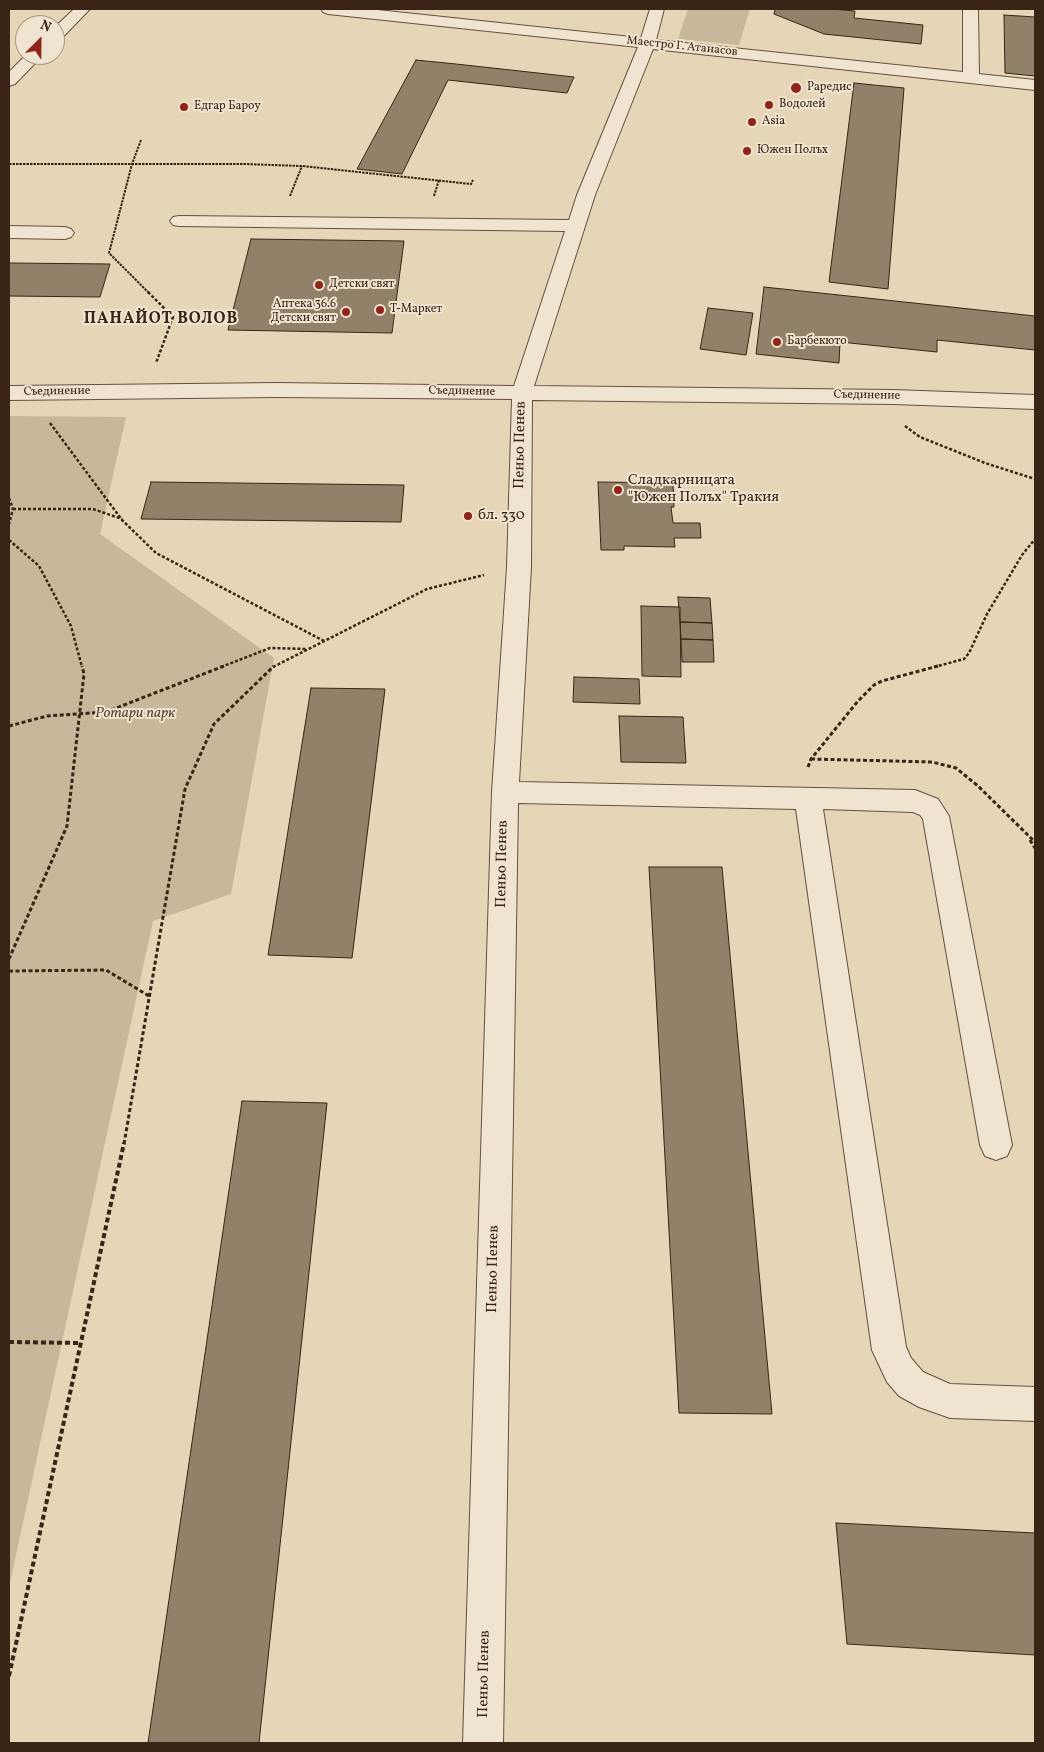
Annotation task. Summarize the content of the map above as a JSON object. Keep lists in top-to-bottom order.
{
  "streets": {
    "street": ["Маестро Г. Атанасов", "Съединение", "Пеньо Пенев"]
  },
  "crossings": [
    ["Маестро Г. Атанасов", "Пеньо Пенев"],
    ["Съединение", "Пеньо Пенев"]
  ],
  "districts": ["ПАНАЙОТ ВОЛОВ"],
  "parks": ["Ротари парк"],
  "places": [
    "Раредис",
    "Водолей",
    "Едгар Бароу",
    "Asia",
    "Южен Полъх",
    "Детски свят",
    "Т-Маркет",
    "Аптека 36.6 Детски свят",
    "Барбекюто",
    "Сладкарницата \"Южен Полъх\" Тракия",
    "бл. 330"
  ],
  "north": "top right"
}
